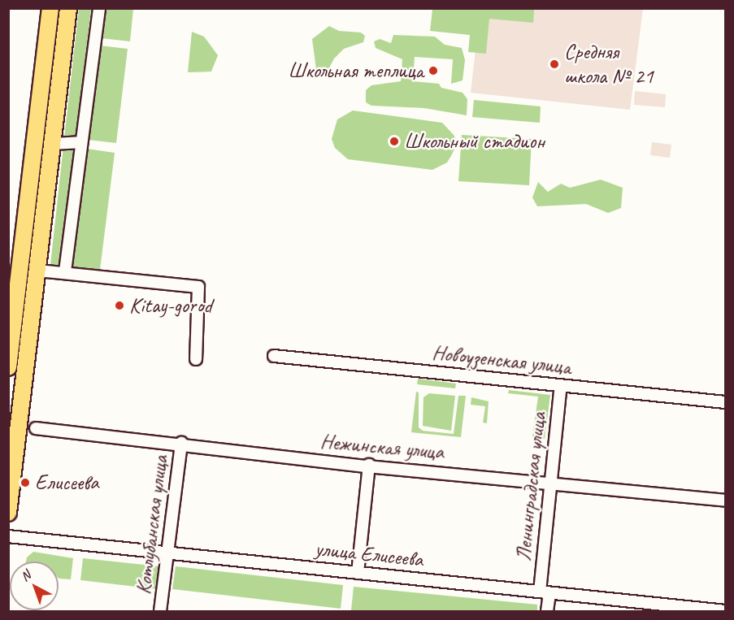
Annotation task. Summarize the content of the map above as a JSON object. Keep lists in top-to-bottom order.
{
  "streets": {
    "street": [
      "Новоузенская улица",
      "Нежинская улица",
      "Ленинградская улица",
      "Котлубанская улица",
      "улица Елисеева"
    ]
  },
  "crossings": [
    ["Новоузенская улица", "Ленинградская улица"],
    ["Нежинская улица", "Ленинградская улица"],
    ["Нежинская улица", "Котлубанская улица"],
    ["Ленинградская улица", "улица Елисеева"],
    ["Котлубанская улица", "улица Елисеева"]
  ],
  "places": [
    "Средняя школа № 21",
    "Школьная теплица",
    "Школьный стадион",
    "Kitay-gorod",
    "Елисеева"
  ],
  "north": "top left"
}
